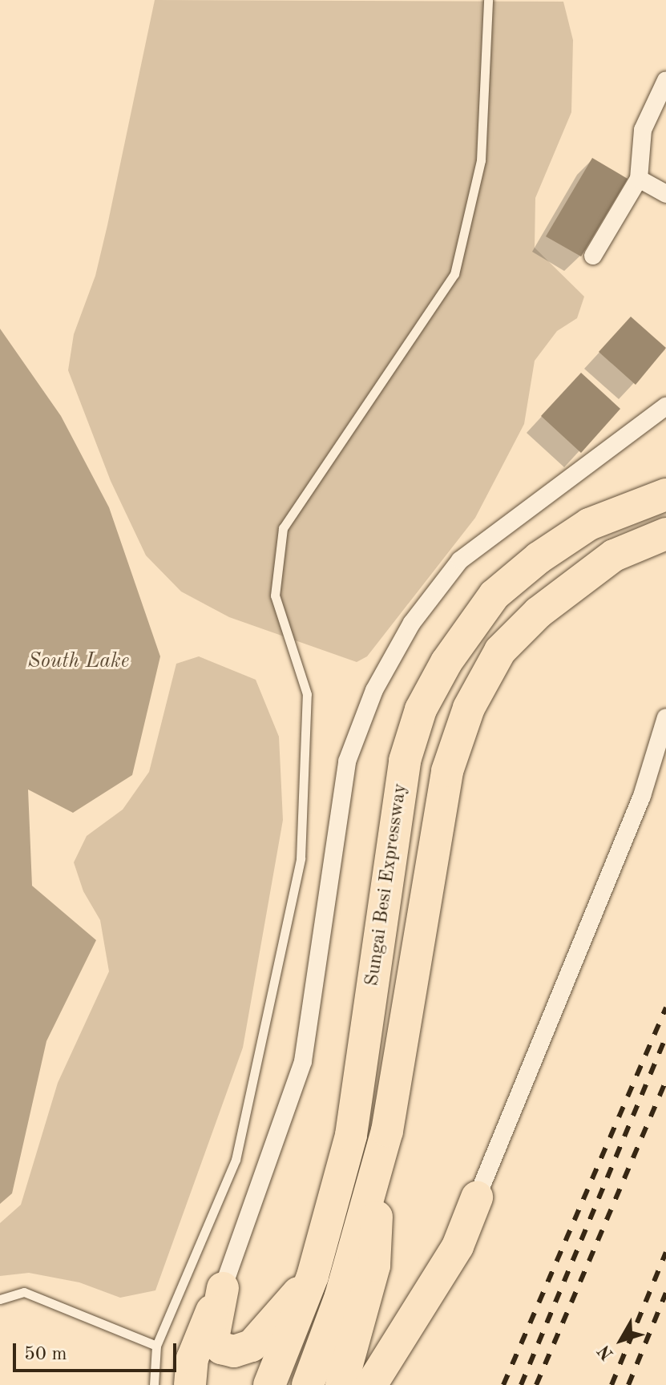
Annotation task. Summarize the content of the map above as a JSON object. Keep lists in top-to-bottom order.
{
  "streets": {
    "highway": ["Sungai Besi Expressway"]
  },
  "water": ["South Lake"],
  "scale_bar": "50 m",
  "north": "bottom left"
}
